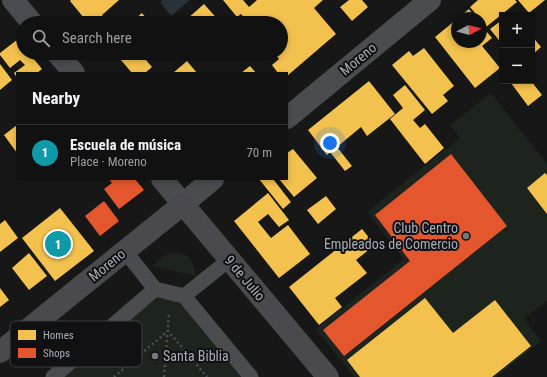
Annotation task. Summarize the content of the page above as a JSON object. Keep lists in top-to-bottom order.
{
  "streets": {
    "main road": ["Moreno", "9 de Julio"]
  },
  "crossings": [
    ["Moreno", "9 de Julio"]
  ],
  "places": ["Club Centro Empleados de Comercio", "Santa Biblia"],
  "legend": ["Homes", "Shops"],
  "north": "right",
  "page": {
    "map_buttons": ["+", "−"],
    "search": "Search here",
    "heading": "Nearby",
    "list": [
      {
        "mark": "1",
        "name": "Escuela de música",
        "note": "Place · Moreno",
        "value": "70 m"
      }
    ],
    "pins": "1"
  }
}
